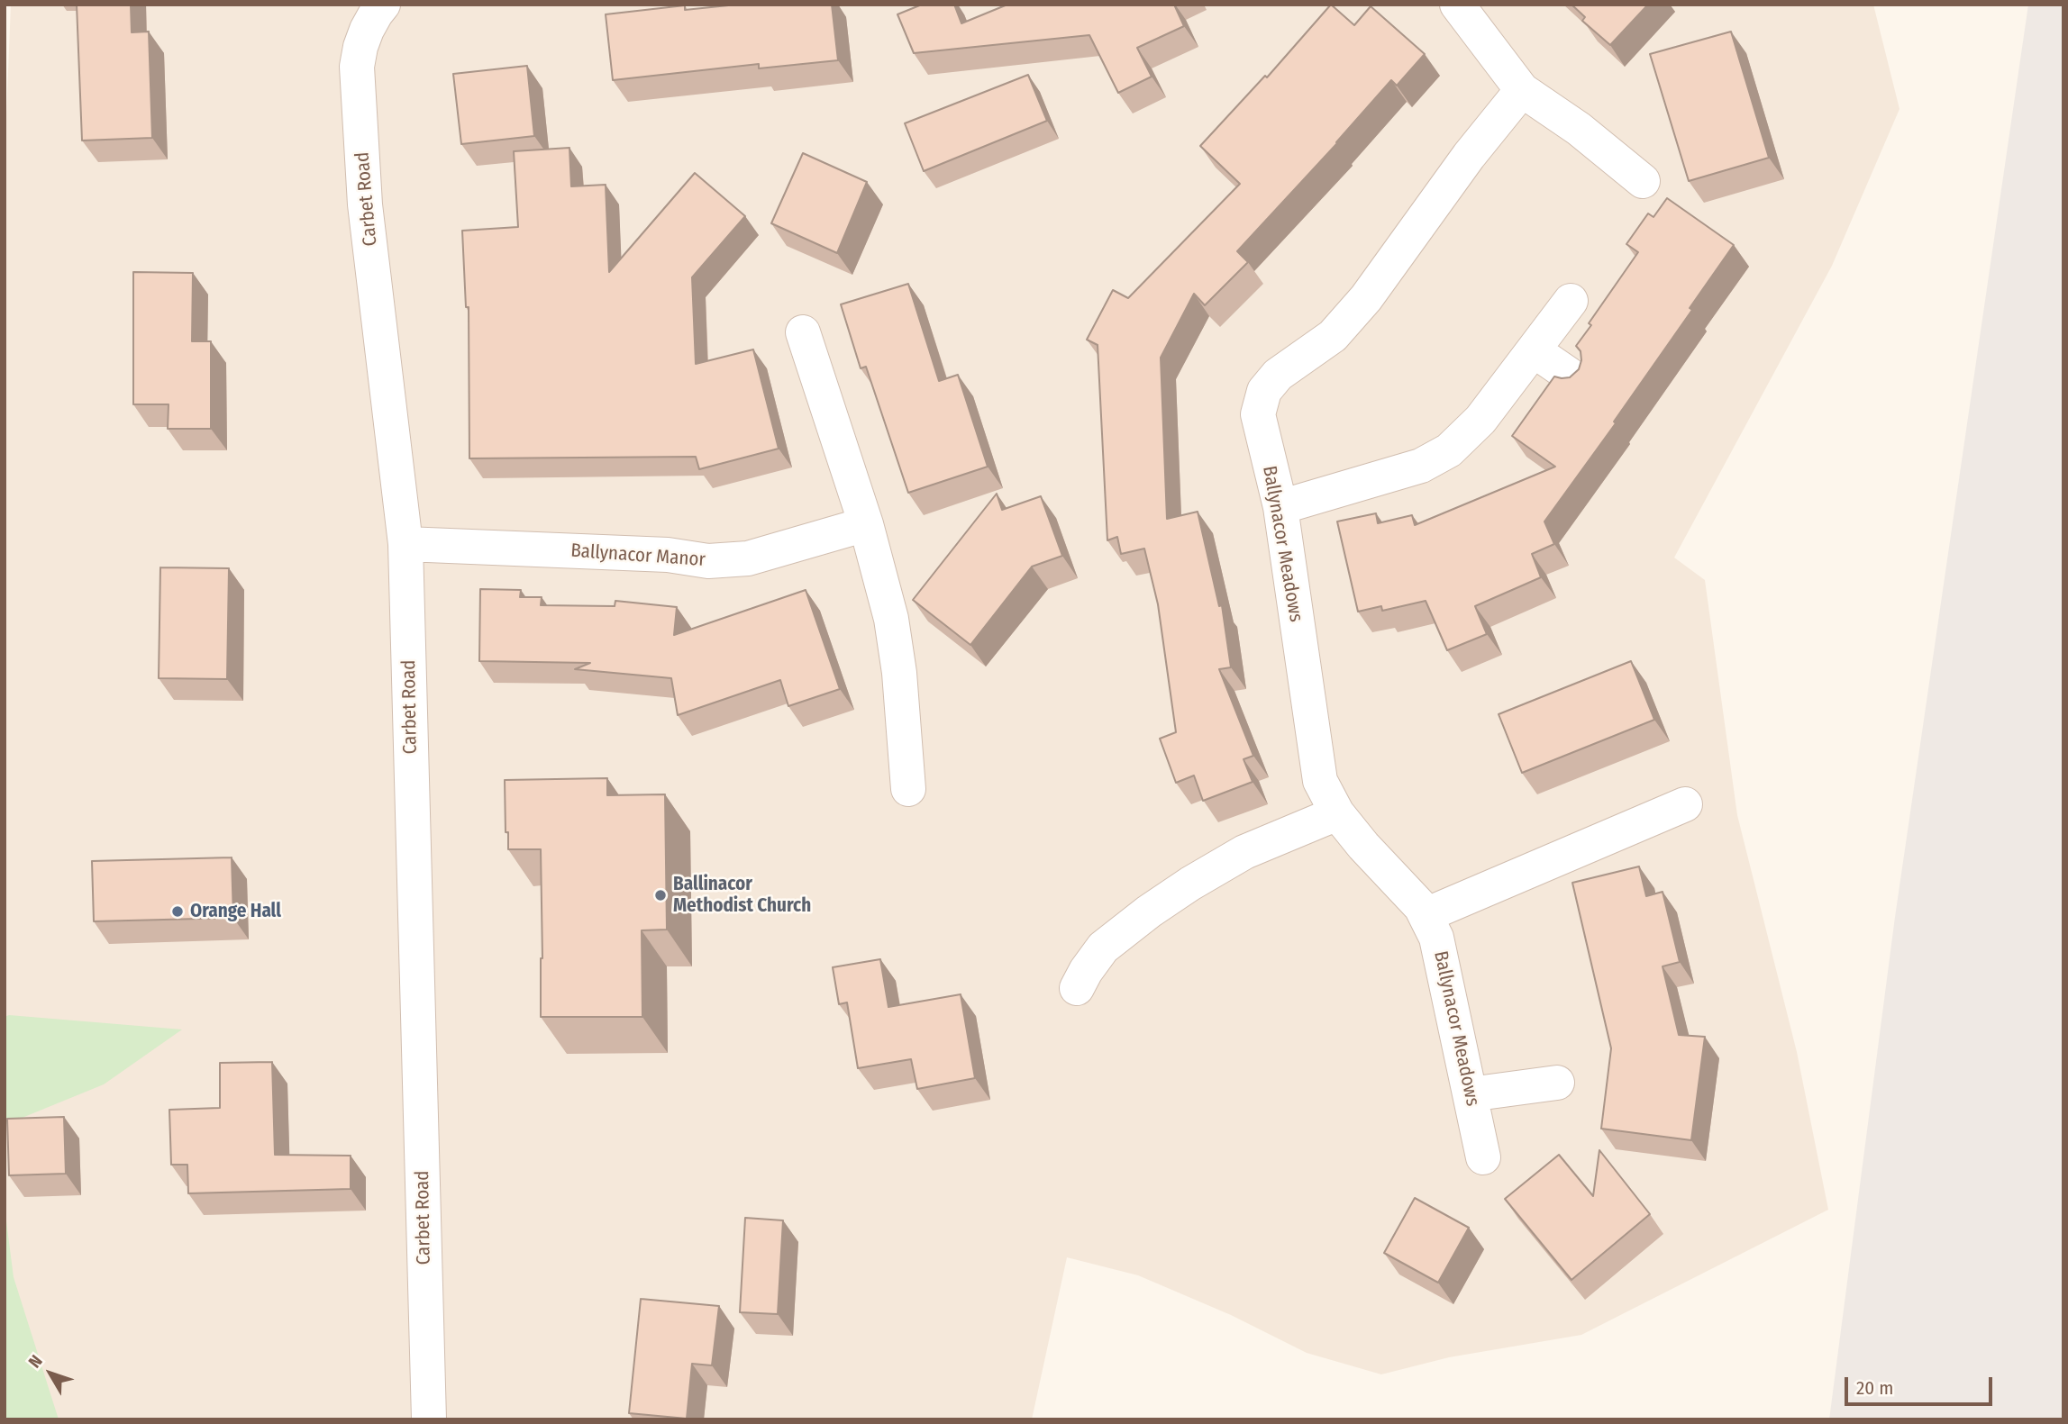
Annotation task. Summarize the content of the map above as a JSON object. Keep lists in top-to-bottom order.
{
  "streets": {
    "street": ["Carbet Road", "Ballynacor Meadows", "Ballynacor Manor"]
  },
  "crossings": [
    ["Carbet Road", "Ballynacor Manor"]
  ],
  "places": ["Ballinacor Methodist Church", "Orange Hall"],
  "scale_bar": "20 m",
  "north": "top left"
}
